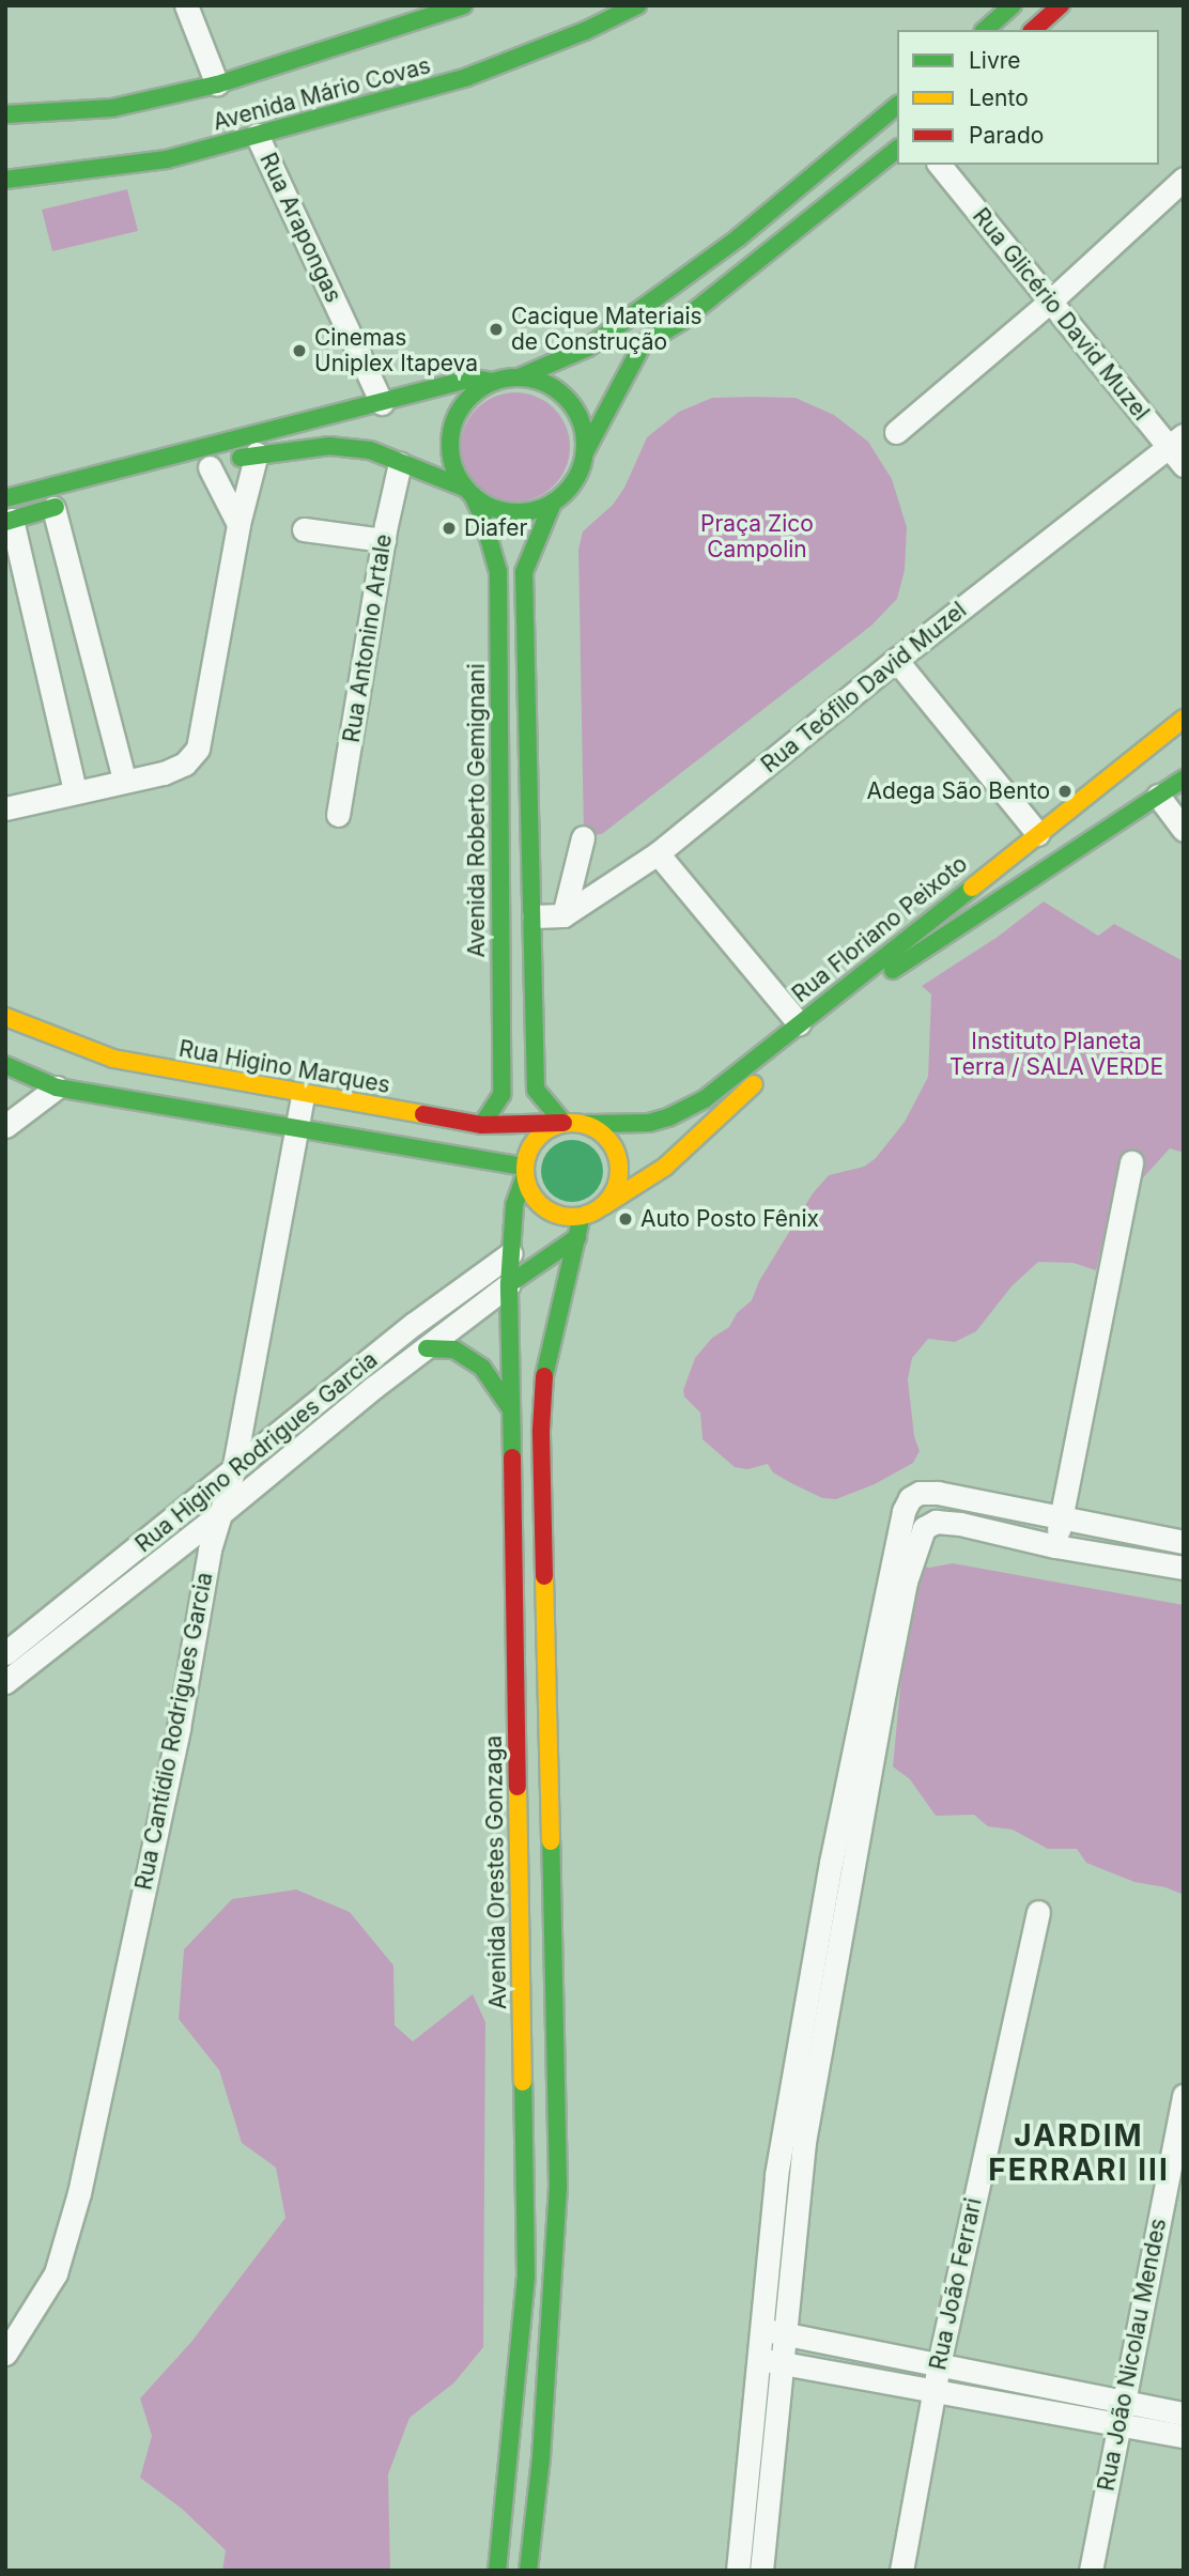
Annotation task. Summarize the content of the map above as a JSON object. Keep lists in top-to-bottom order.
{
  "streets": {
    "main road": [
      "Avenida Mário Covas",
      "Avenida Roberto Gemignani",
      "Rua Floriano Peixoto",
      "Rua Higino Marques",
      "Avenida Orestes Gonzaga"
    ],
    "street": [
      "Rua Arapongas",
      "Rua Glicério David Muzel",
      "Rua Antonino Artale",
      "Rua Teófilo David Muzel",
      "Rua Higino Rodrigues Garcia",
      "Rua Cantídio Rodrigues Garcia",
      "Rua João Ferrari",
      "Rua João Nicolau Mendes"
    ]
  },
  "crossings": [
    ["Avenida Mário Covas", "Rua Arapongas"],
    ["Rua Glicério David Muzel", "Rua Teófilo David Muzel"],
    ["Avenida Roberto Gemignani", "Rua Higino Marques"],
    ["Rua Floriano Peixoto", "Rua Higino Marques"],
    ["Rua Floriano Peixoto", "Avenida Orestes Gonzaga"],
    ["Rua Higino Marques", "Rua Cantídio Rodrigues Garcia"],
    ["Rua Higino Marques", "Avenida Orestes Gonzaga"],
    ["Rua Higino Rodrigues Garcia", "Rua Cantídio Rodrigues Garcia"],
    ["Rua Higino Rodrigues Garcia", "Avenida Orestes Gonzaga"]
  ],
  "districts": ["JARDIM FERRARI III"],
  "parks": ["Praça Zico Campolin", "Instituto Planeta Terra / SALA VERDE"],
  "places": [
    "Cacique Materiais de Construção",
    "Cinemas Uniplex Itapeva",
    "Diafer",
    "Adega São Bento",
    "Auto Posto Fênix"
  ],
  "legend": ["Livre", "Lento", "Parado"]
}
